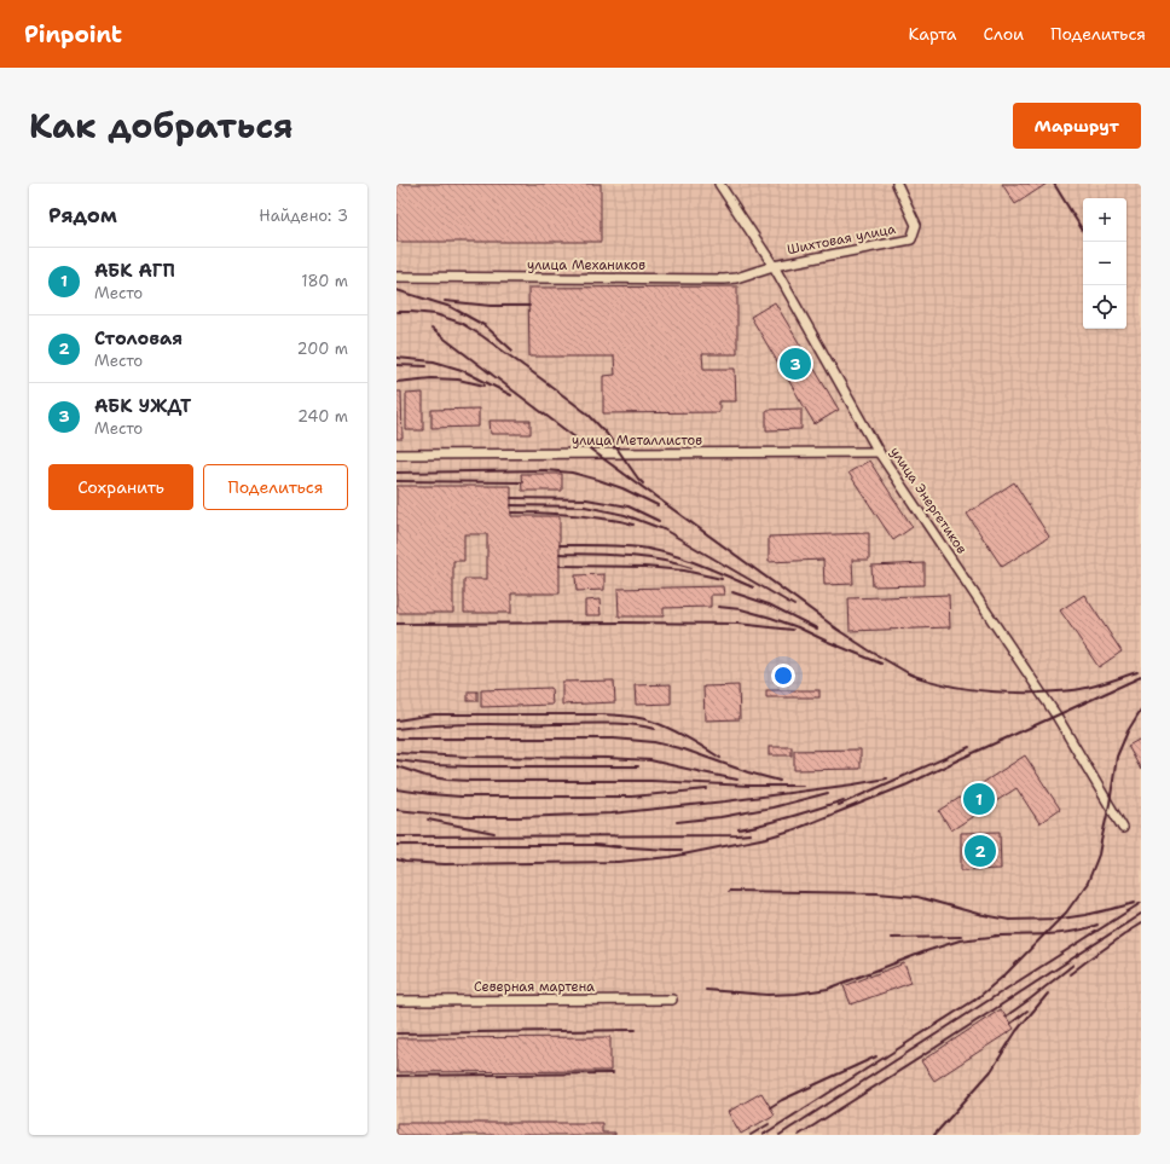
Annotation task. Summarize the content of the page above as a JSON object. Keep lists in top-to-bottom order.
{
  "streets": {
    "street": [
      "Шихтовая улица",
      "улица Механиков",
      "улица Металлистов",
      "улица Энергетиков",
      "Северная мартена"
    ]
  },
  "crossings": [
    ["Шихтовая улица", "улица Механиков"],
    ["Шихтовая улица", "улица Энергетиков"],
    ["улица Механиков", "улица Энергетиков"],
    ["улица Металлистов", "улица Энергетиков"]
  ],
  "page": {
    "header": "Pinpoint",
    "nav": ["Карта", "Слои", "Поделиться"],
    "title": "Как добраться",
    "buttons": [
      "Маршрут",
      ["Сохранить", "Поделиться"]
    ],
    "heading": ["Рядом", "Найдено: 3"],
    "map_buttons": ["+", "−"],
    "list": [
      {
        "mark": "1",
        "name": "АБК АГП",
        "note": "Место",
        "value": "180 m"
      },
      {
        "mark": "2",
        "name": "Столовая",
        "note": "Место",
        "value": "200 m"
      },
      {
        "mark": "3",
        "name": "АБК УЖДТ",
        "note": "Место",
        "value": "240 m"
      }
    ],
    "pins": ["3", "1", "2"]
  }
}
